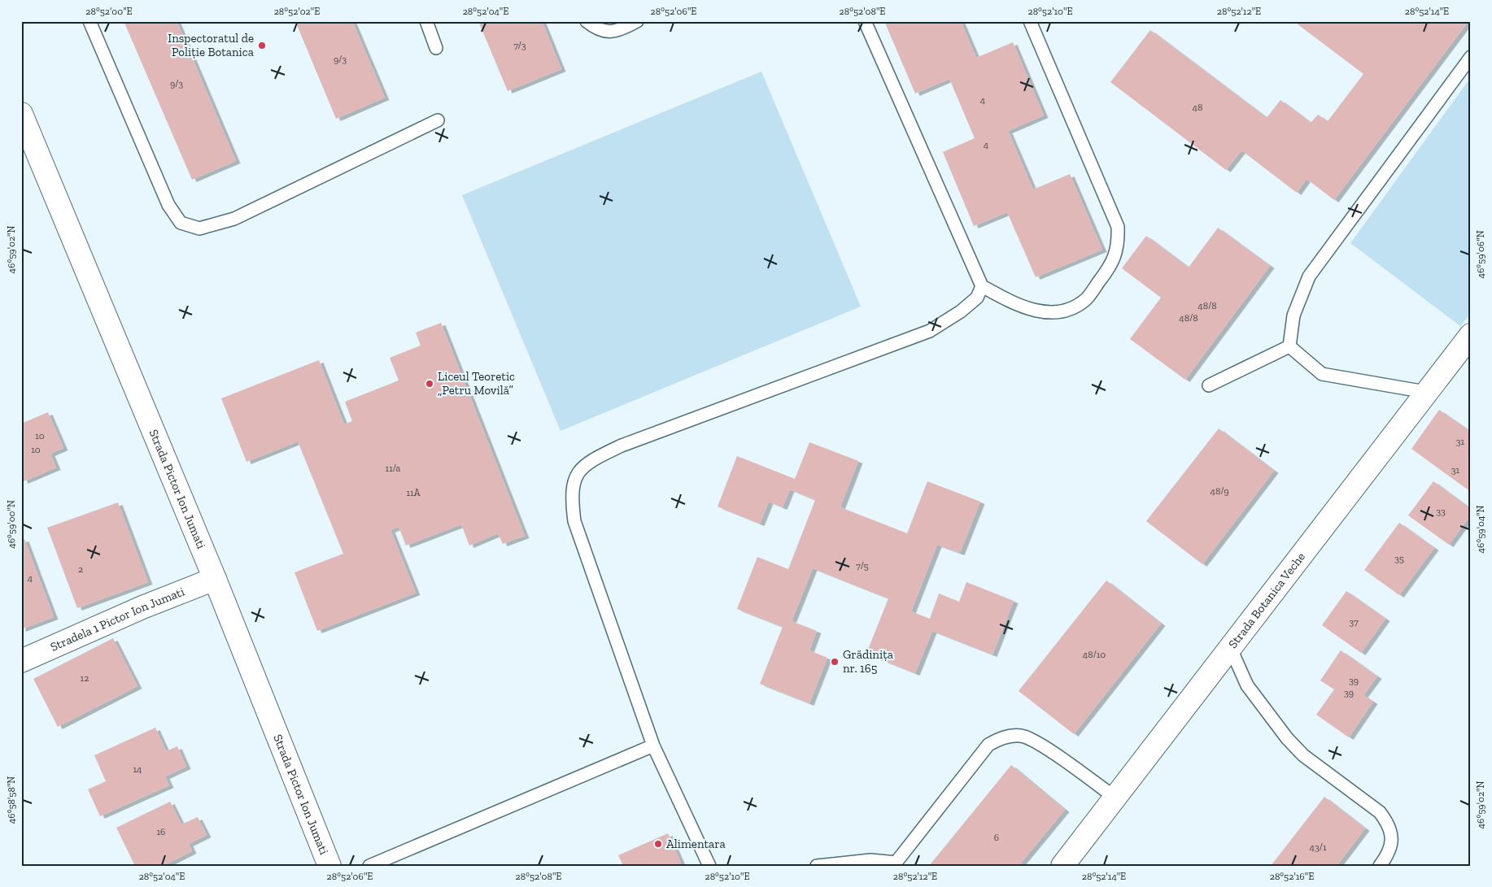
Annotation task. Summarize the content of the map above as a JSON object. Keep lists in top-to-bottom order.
{
  "streets": {
    "street": ["Strada Pictor Ion Jumati", "Strada Botanica Veche", "Stradela 1 Pictor Ion Jumati"]
  },
  "crossings": [
    ["Strada Pictor Ion Jumati", "Stradela 1 Pictor Ion Jumati"]
  ],
  "places": [
    "Inspectoratul de Poliție Botanica",
    "Liceul Teoretic „Petru Movilă”",
    "Grădinița nr. 165",
    "Alimentara"
  ],
  "house_numbers": [
    "7/3",
    "9/3",
    "9/3",
    "4",
    "48",
    "4",
    "48/8",
    "48/8",
    "10",
    "31",
    "10",
    "11/a",
    "31",
    "48/9",
    "11A",
    "33",
    "35",
    "7/5",
    "2",
    "4",
    "37",
    "48/10",
    "12",
    "39",
    "39",
    "14",
    "16",
    "6",
    "43/1"
  ],
  "coordinates": [
    "28°52'00\"E",
    "28°52'02\"E",
    "28°52'04\"E",
    "28°52'06\"E",
    "28°52'08\"E",
    "28°52'10\"E",
    "28°52'12\"E",
    "28°52'14\"E",
    "46°59'02\"N",
    "46°59'06\"N",
    "46°59'00\"N",
    "46°59'04\"N",
    "46°58'58\"N",
    "28°52'16\"E"
  ]
}
